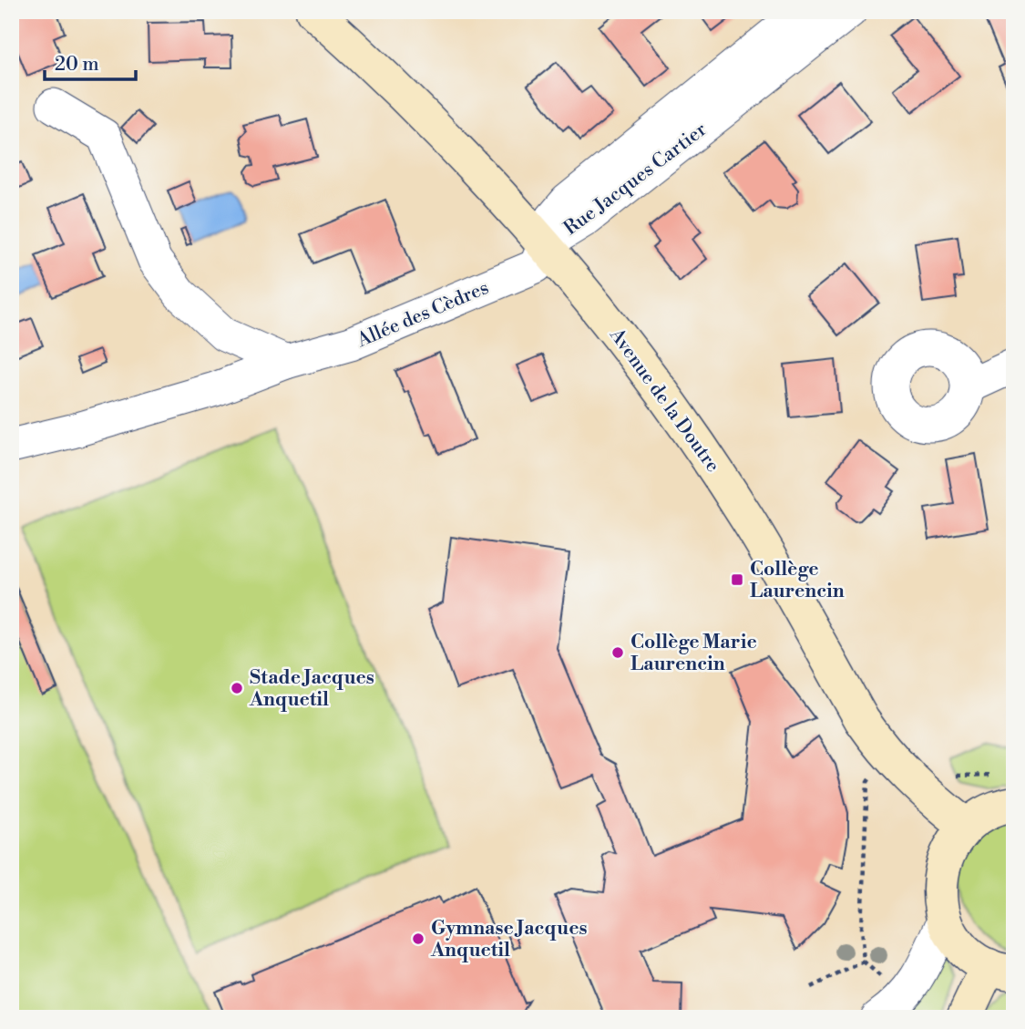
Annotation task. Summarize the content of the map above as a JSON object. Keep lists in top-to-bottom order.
{
  "streets": {
    "main road": ["Avenue de la Doutre"],
    "street": ["Rue Jacques Cartier", "Allée des Cèdres"]
  },
  "crossings": [
    ["Rue Jacques Cartier", "Allée des Cèdres"],
    ["Rue Jacques Cartier", "Avenue de la Doutre"],
    ["Allée des Cèdres", "Avenue de la Doutre"]
  ],
  "places": {
    "transit": ["Collège Laurencin"],
    "other": ["Collège Marie Laurencin", "Stade Jacques Anquetil", "Gymnase Jacques Anquetil"]
  },
  "scale_bar": "20 m"
}
